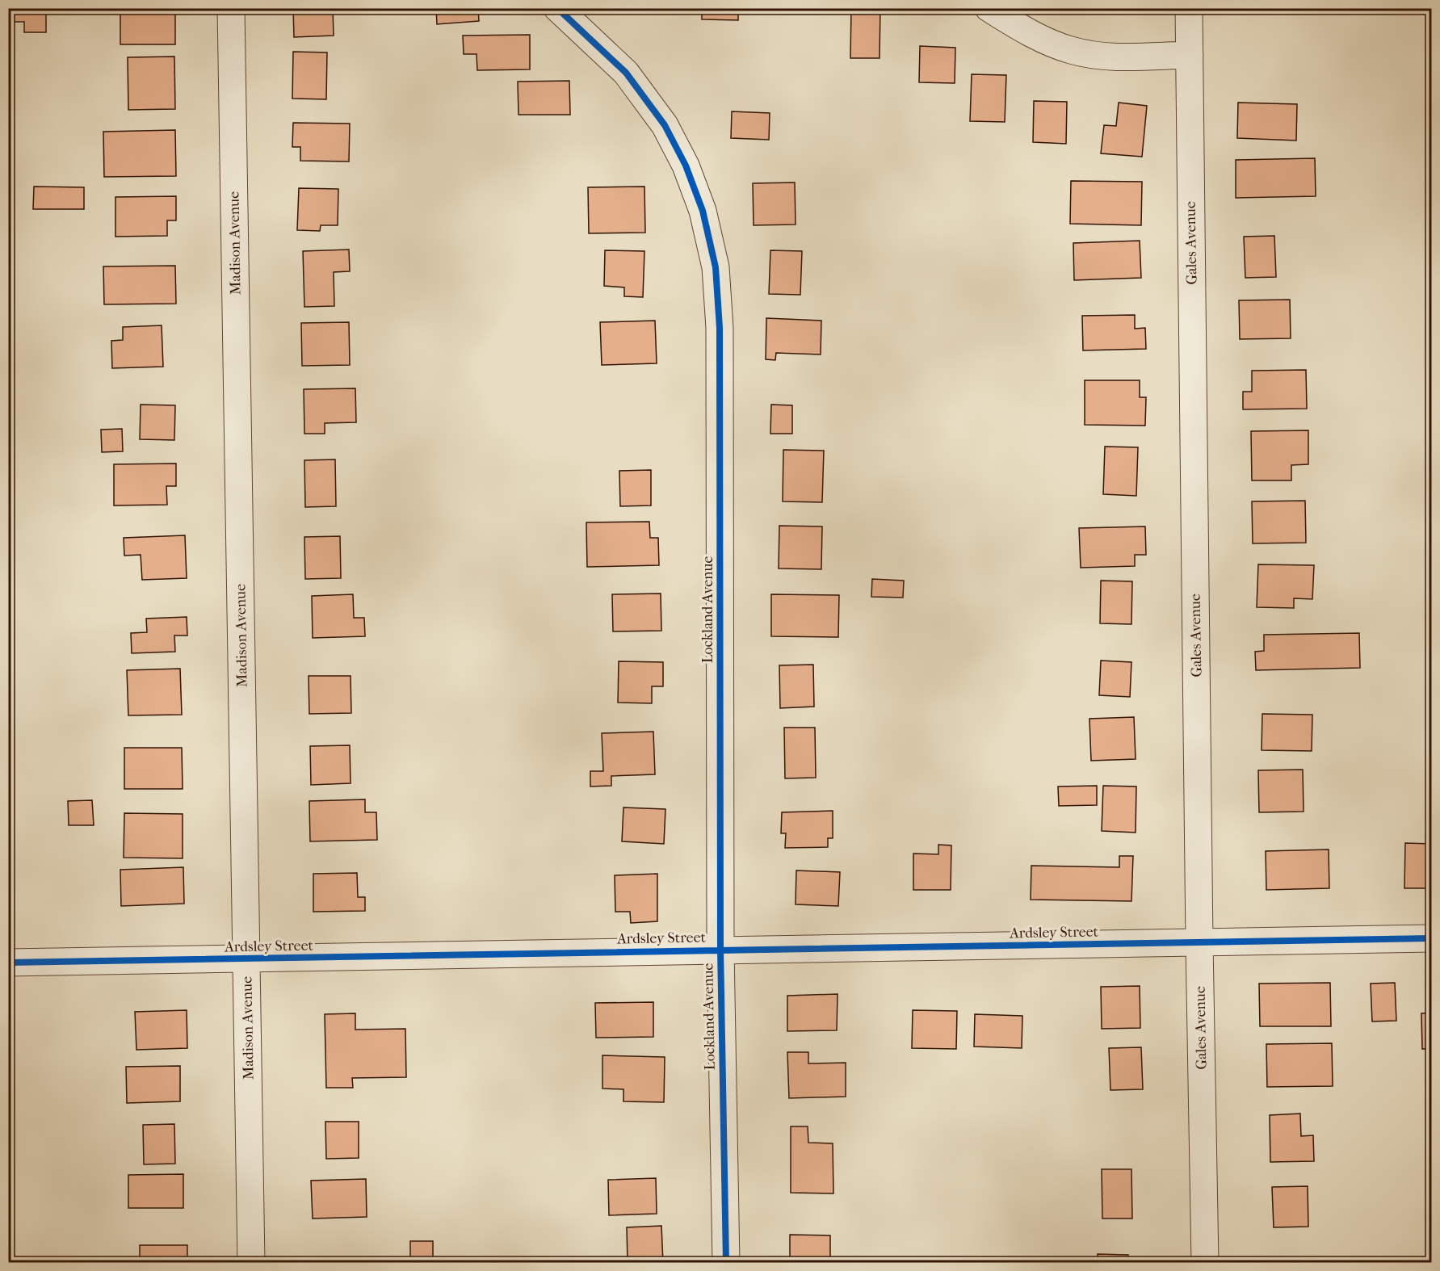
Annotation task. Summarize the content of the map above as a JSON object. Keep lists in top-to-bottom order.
{
  "streets": {
    "street": [
      "Madison Avenue",
      "Gales Avenue",
      "Lockland Avenue",
      "Ardsley Street"
    ]
  },
  "crossings": [
    ["Madison Avenue", "Ardsley Street"],
    ["Gales Avenue", "Ardsley Street"],
    ["Lockland Avenue", "Ardsley Street"]
  ]
}
